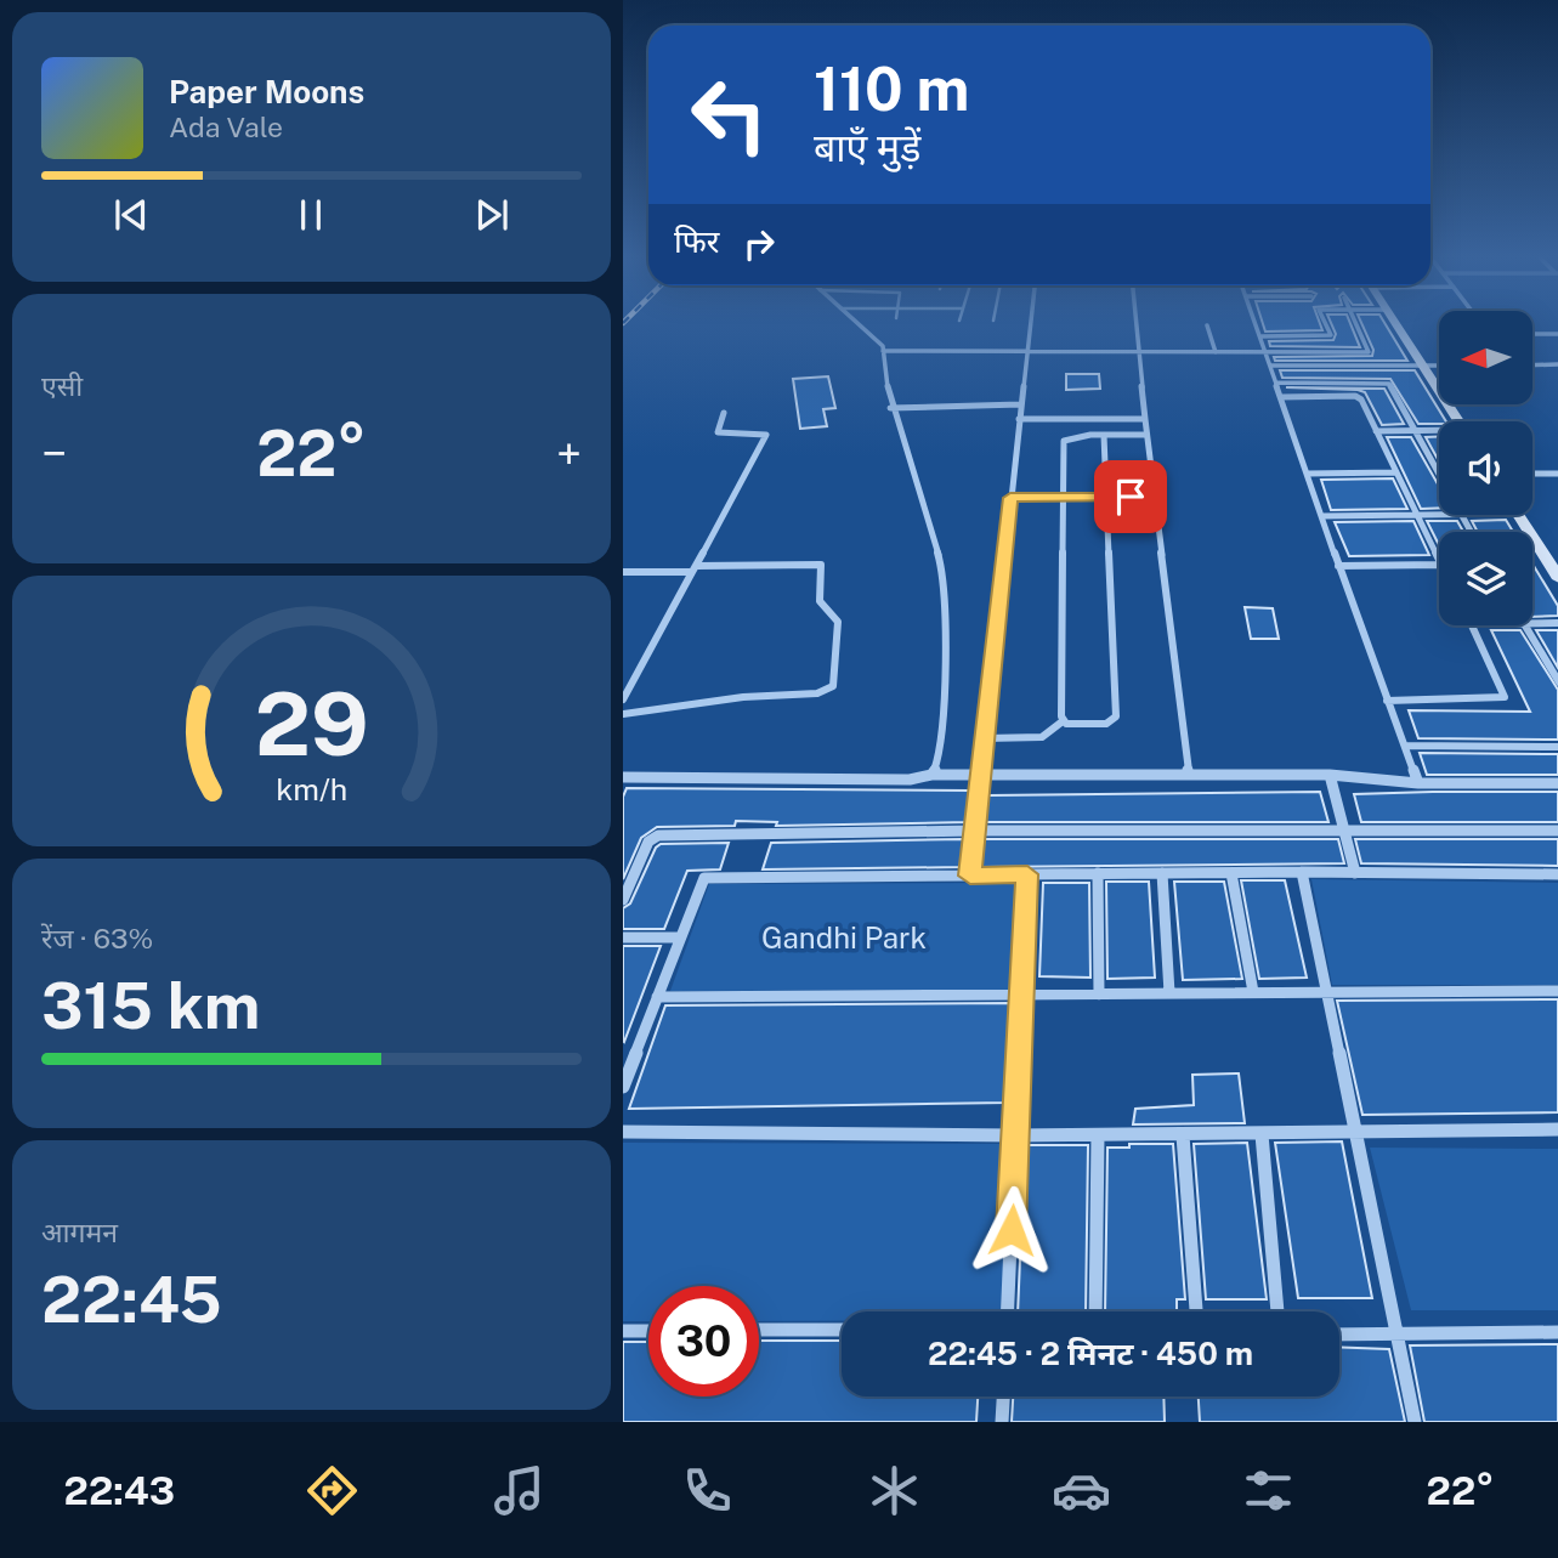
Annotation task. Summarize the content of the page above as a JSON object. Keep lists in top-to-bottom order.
{
  "parks": ["Gandhi Park"],
  "north": "left",
  "page": {
    "turn": ["110 m", "बाएँ मुड़ें"],
    "song": ["Paper Moons", "Ada Vale"],
    "then": "फिर",
    "tile": [
      "एसी",
      ["रेंज · 63%", "315 km"],
      ["आगमन", "22:45"]
    ],
    "heat": ["−", "22°", "+"],
    "limit": "30",
    "trip": "22:45 · 2 मिनट · 450 m",
    "tabs": ["22:43", "22°"],
    "gauge": ["29", "km/h"]
  }
}
